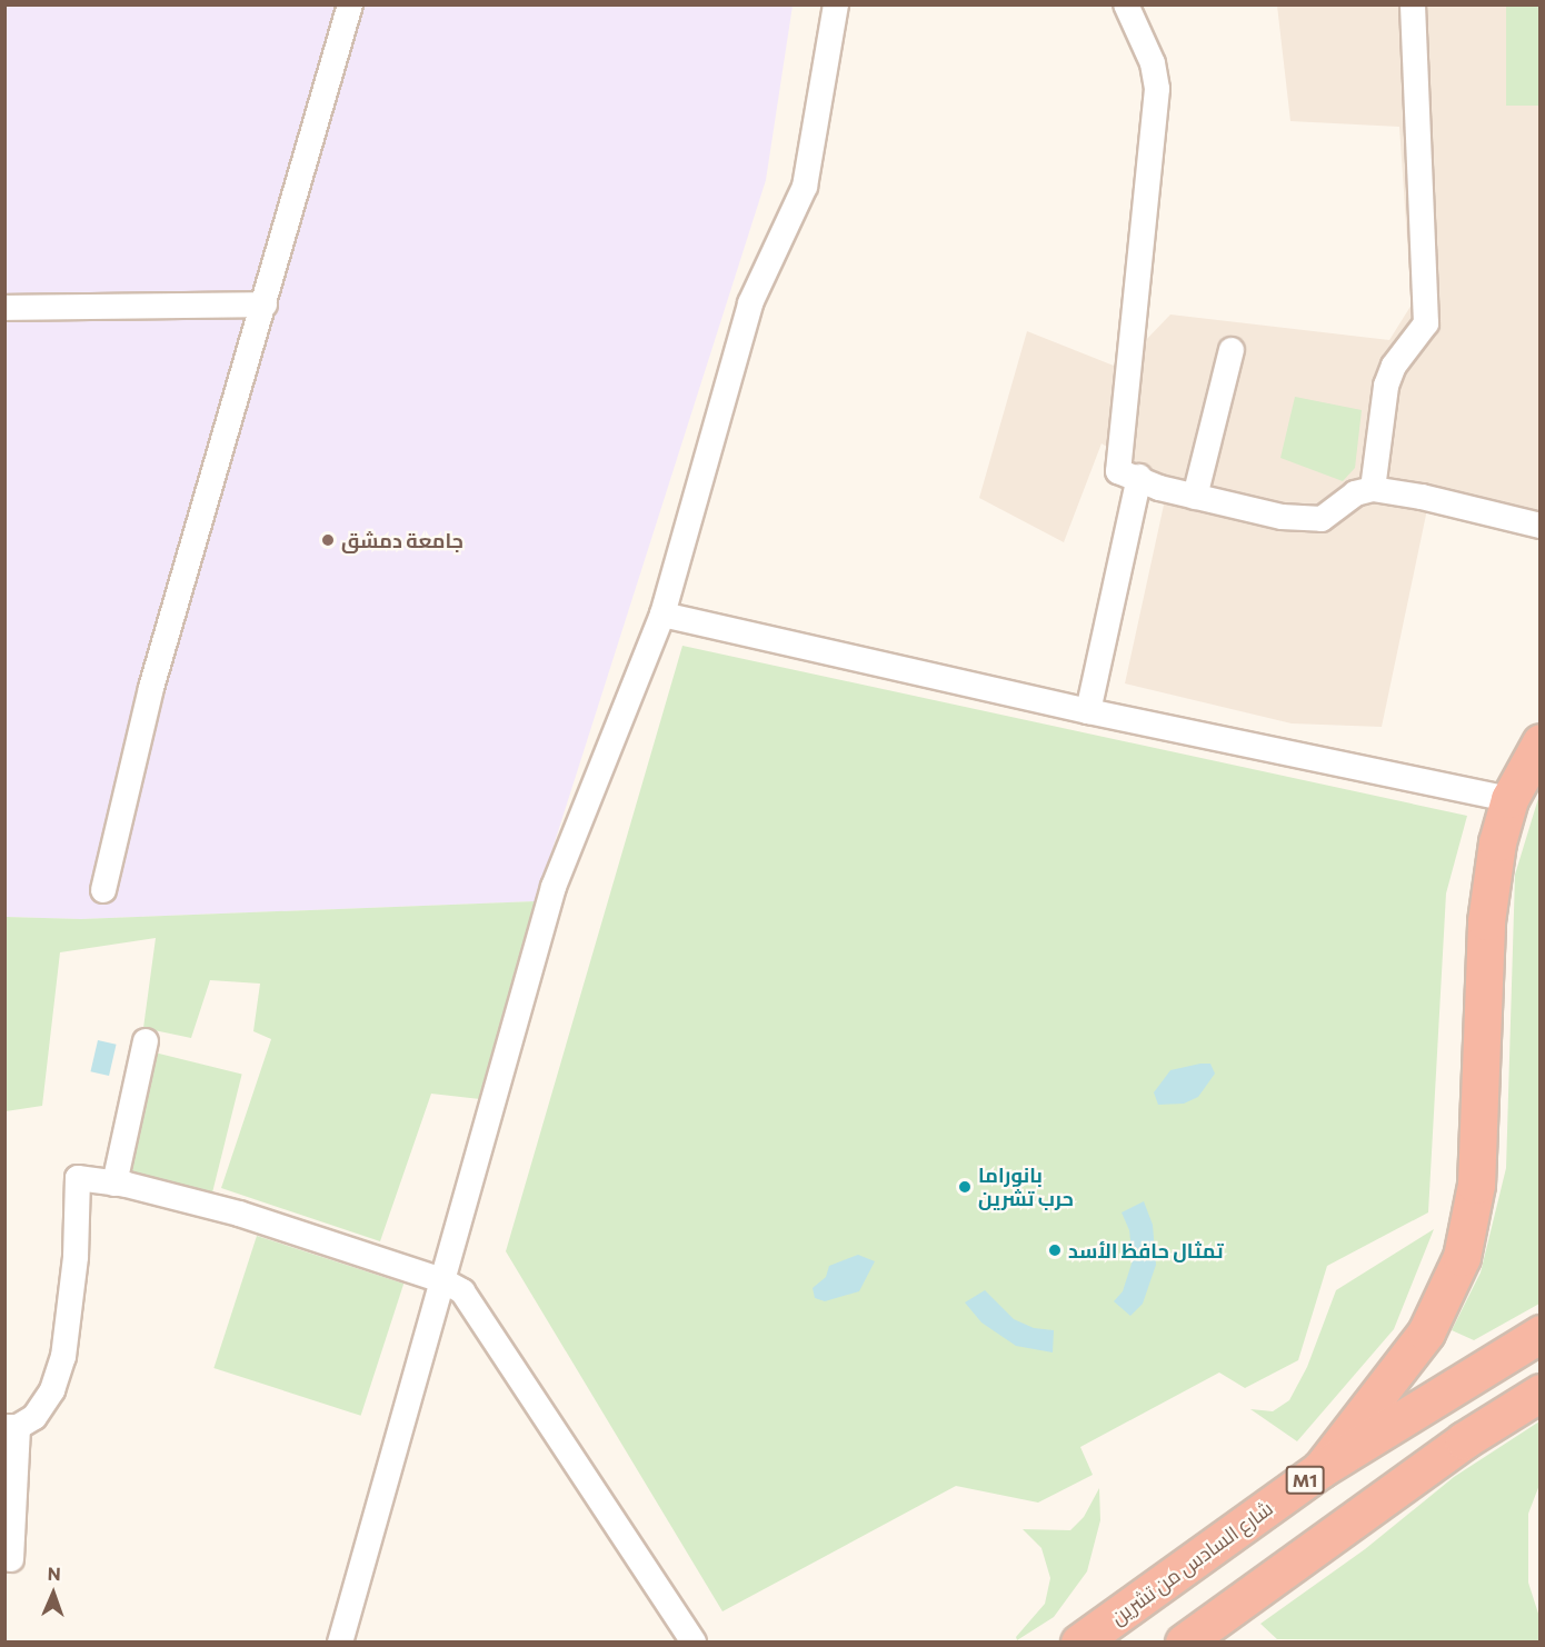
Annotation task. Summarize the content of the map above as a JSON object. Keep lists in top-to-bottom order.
{
  "streets": {
    "highway": ["M1", "شارع السادس من تشرين"]
  },
  "places": ["جامعة دمشق", "بانوراما حرب تشرين", "تمثال حافظ الأسد"],
  "north": "top"
}
